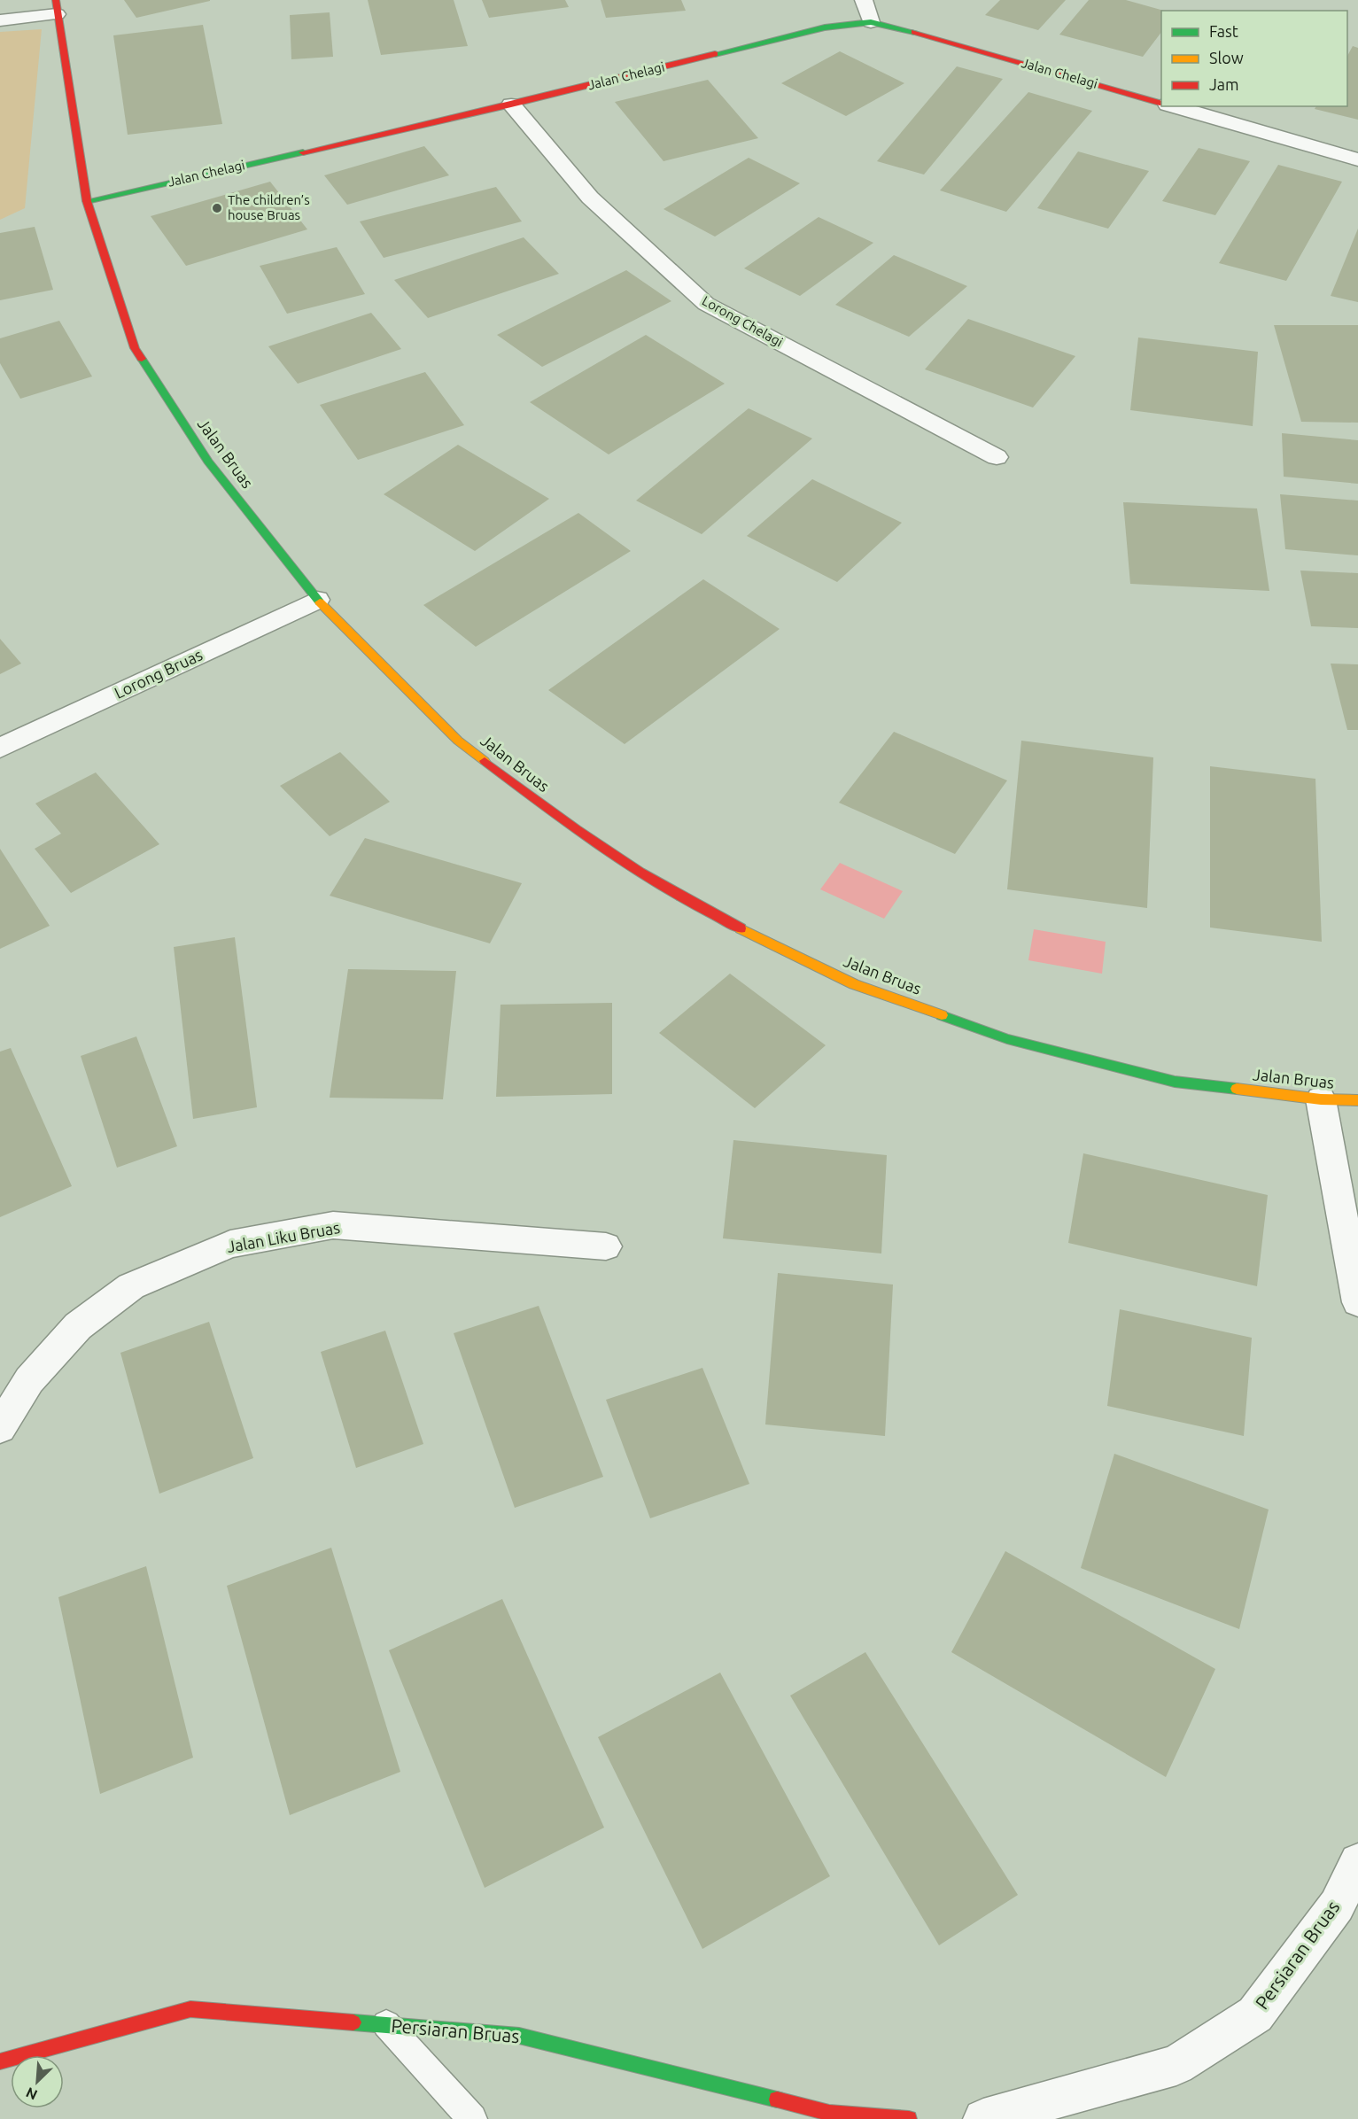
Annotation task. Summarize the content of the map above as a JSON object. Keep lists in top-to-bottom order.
{
  "streets": {
    "street": [
      "Jalan Chelagi",
      "Lorong Chelagi",
      "Jalan Bruas",
      "Lorong Bruas",
      "Jalan Liku Bruas",
      "Persiaran Bruas"
    ]
  },
  "crossings": [
    ["Jalan Chelagi", "Lorong Chelagi"],
    ["Jalan Chelagi", "Jalan Bruas"],
    ["Jalan Bruas", "Lorong Bruas"]
  ],
  "places": ["The children’s house Bruas"],
  "legend": ["Fast", "Slow", "Jam"],
  "north": "bottom left"
}
